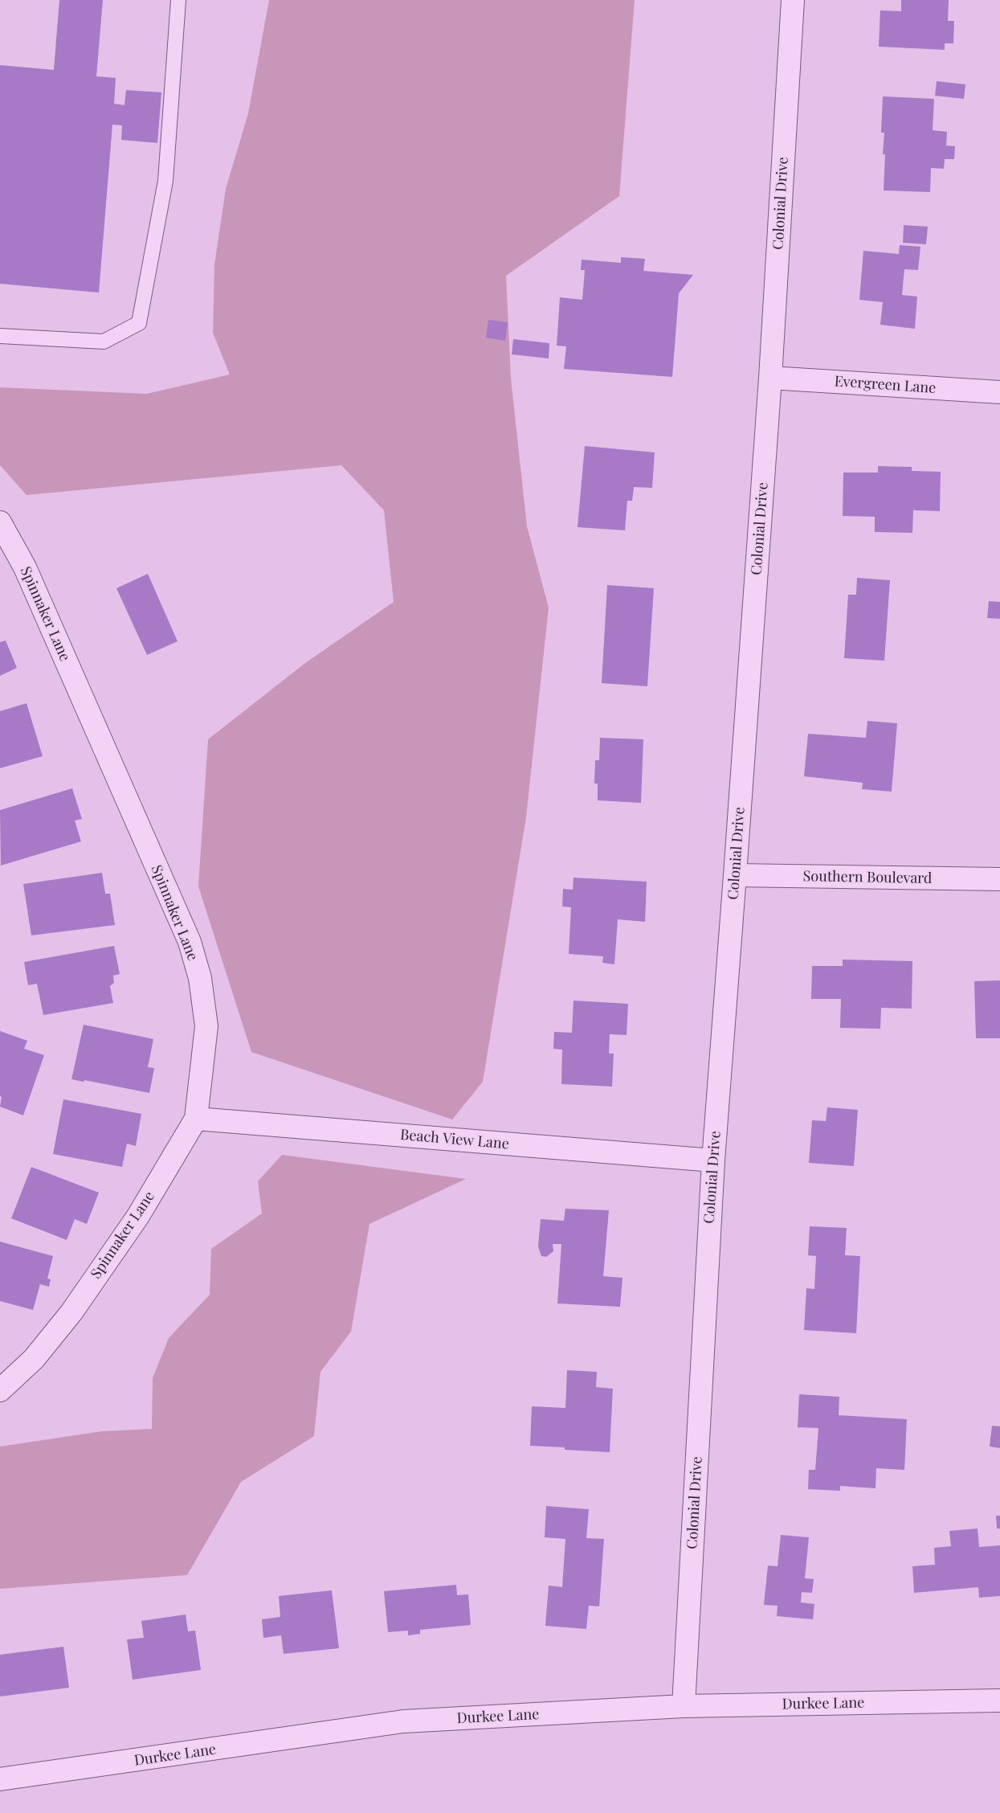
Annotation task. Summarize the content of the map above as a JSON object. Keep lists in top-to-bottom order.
{
  "streets": {
    "street": [
      "Colonial Drive",
      "Evergreen Lane",
      "Spinnaker Lane",
      "Southern Boulevard",
      "Beach View Lane",
      "Durkee Lane"
    ]
  },
  "crossings": [
    ["Colonial Drive", "Evergreen Lane"],
    ["Colonial Drive", "Southern Boulevard"],
    ["Colonial Drive", "Beach View Lane"],
    ["Colonial Drive", "Durkee Lane"],
    ["Spinnaker Lane", "Beach View Lane"]
  ]
}
